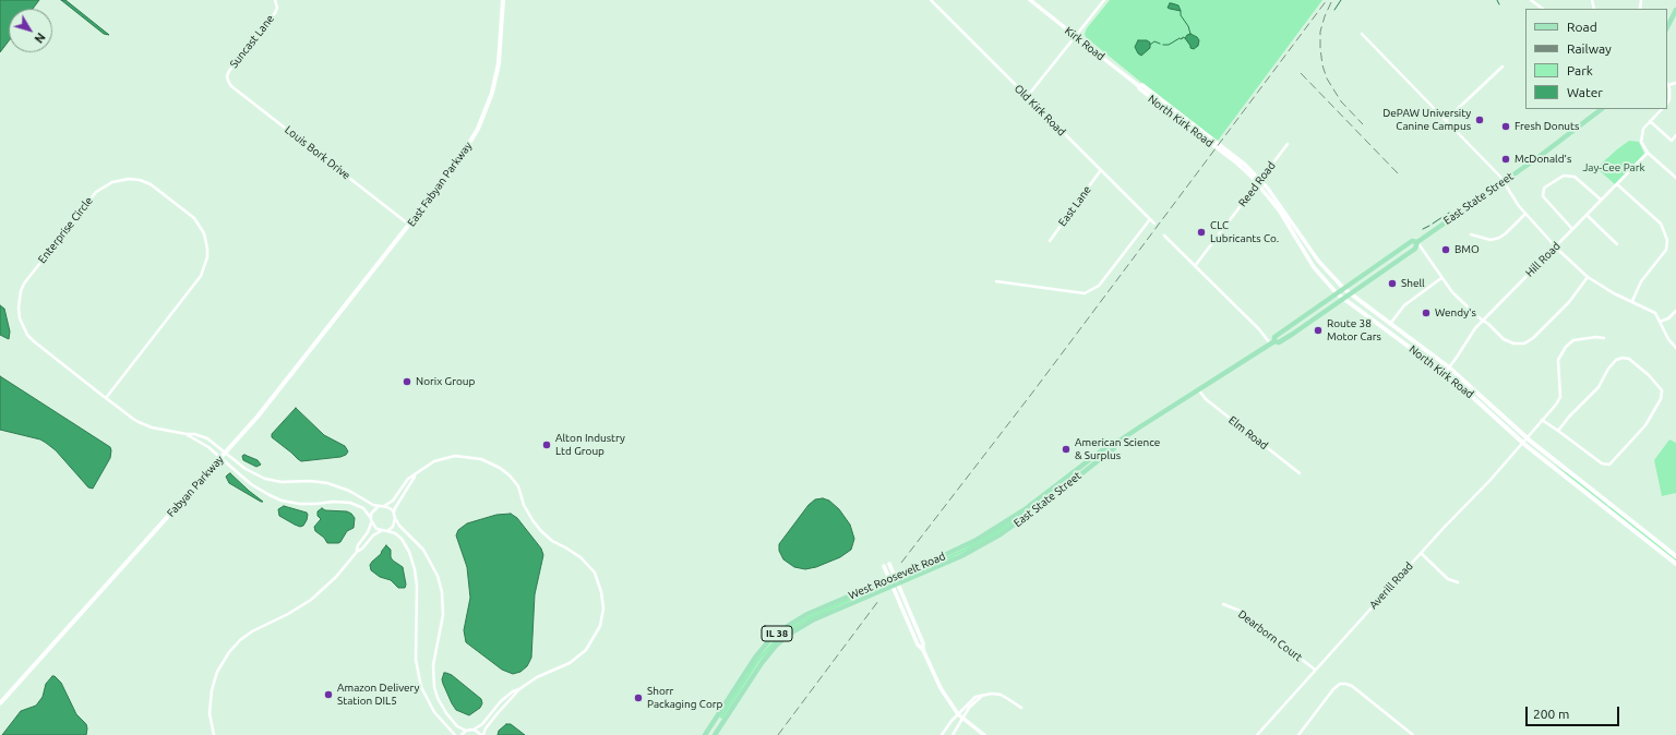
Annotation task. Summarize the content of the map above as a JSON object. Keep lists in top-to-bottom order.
{
  "streets": {
    "main road": [
      "North Kirk Road",
      "East Fabyan Parkway",
      "East State Street",
      "Fabyan Parkway",
      "West Roosevelt Road",
      "IL 38"
    ],
    "street": [
      "Suncast Lane",
      "Kirk Road",
      "Old Kirk Road",
      "Louis Bork Drive",
      "Reed Road",
      "East Lane",
      "Enterprise Circle",
      "Hill Road",
      "Elm Road",
      "Averill Road",
      "Dearborn Court"
    ]
  },
  "crossings": [
    ["Suncast Lane", "Louis Bork Drive"],
    ["Kirk Road", "North Kirk Road"],
    ["Old Kirk Road", "East Lane"],
    ["North Kirk Road", "East State Street"],
    ["North Kirk Road", "Hill Road"],
    ["North Kirk Road", "Averill Road"],
    ["Louis Bork Drive", "East Fabyan Parkway"],
    ["East Fabyan Parkway", "Fabyan Parkway"],
    ["East State Street", "Elm Road"],
    ["East State Street", "West Roosevelt Road"],
    ["Enterprise Circle", "Fabyan Parkway"],
    ["Averill Road", "Dearborn Court"]
  ],
  "parks": ["Jay-Cee Park"],
  "places": [
    "DePAW University Canine Campus",
    "Fresh Donuts",
    "McDonald's",
    "CLC Lubricants Co.",
    "BMO",
    "Shell",
    "Wendy's",
    "Route 38 Motor Cars",
    "Norix Group",
    "Alton Industry Ltd Group",
    "American Science & Surplus",
    "Amazon Delivery Station DIL5",
    "Shorr Packaging Corp"
  ],
  "legend": [
    "Road",
    "Railway",
    "Park",
    "Water"
  ],
  "scale_bar": "200 m",
  "north": "bottom right"
}
